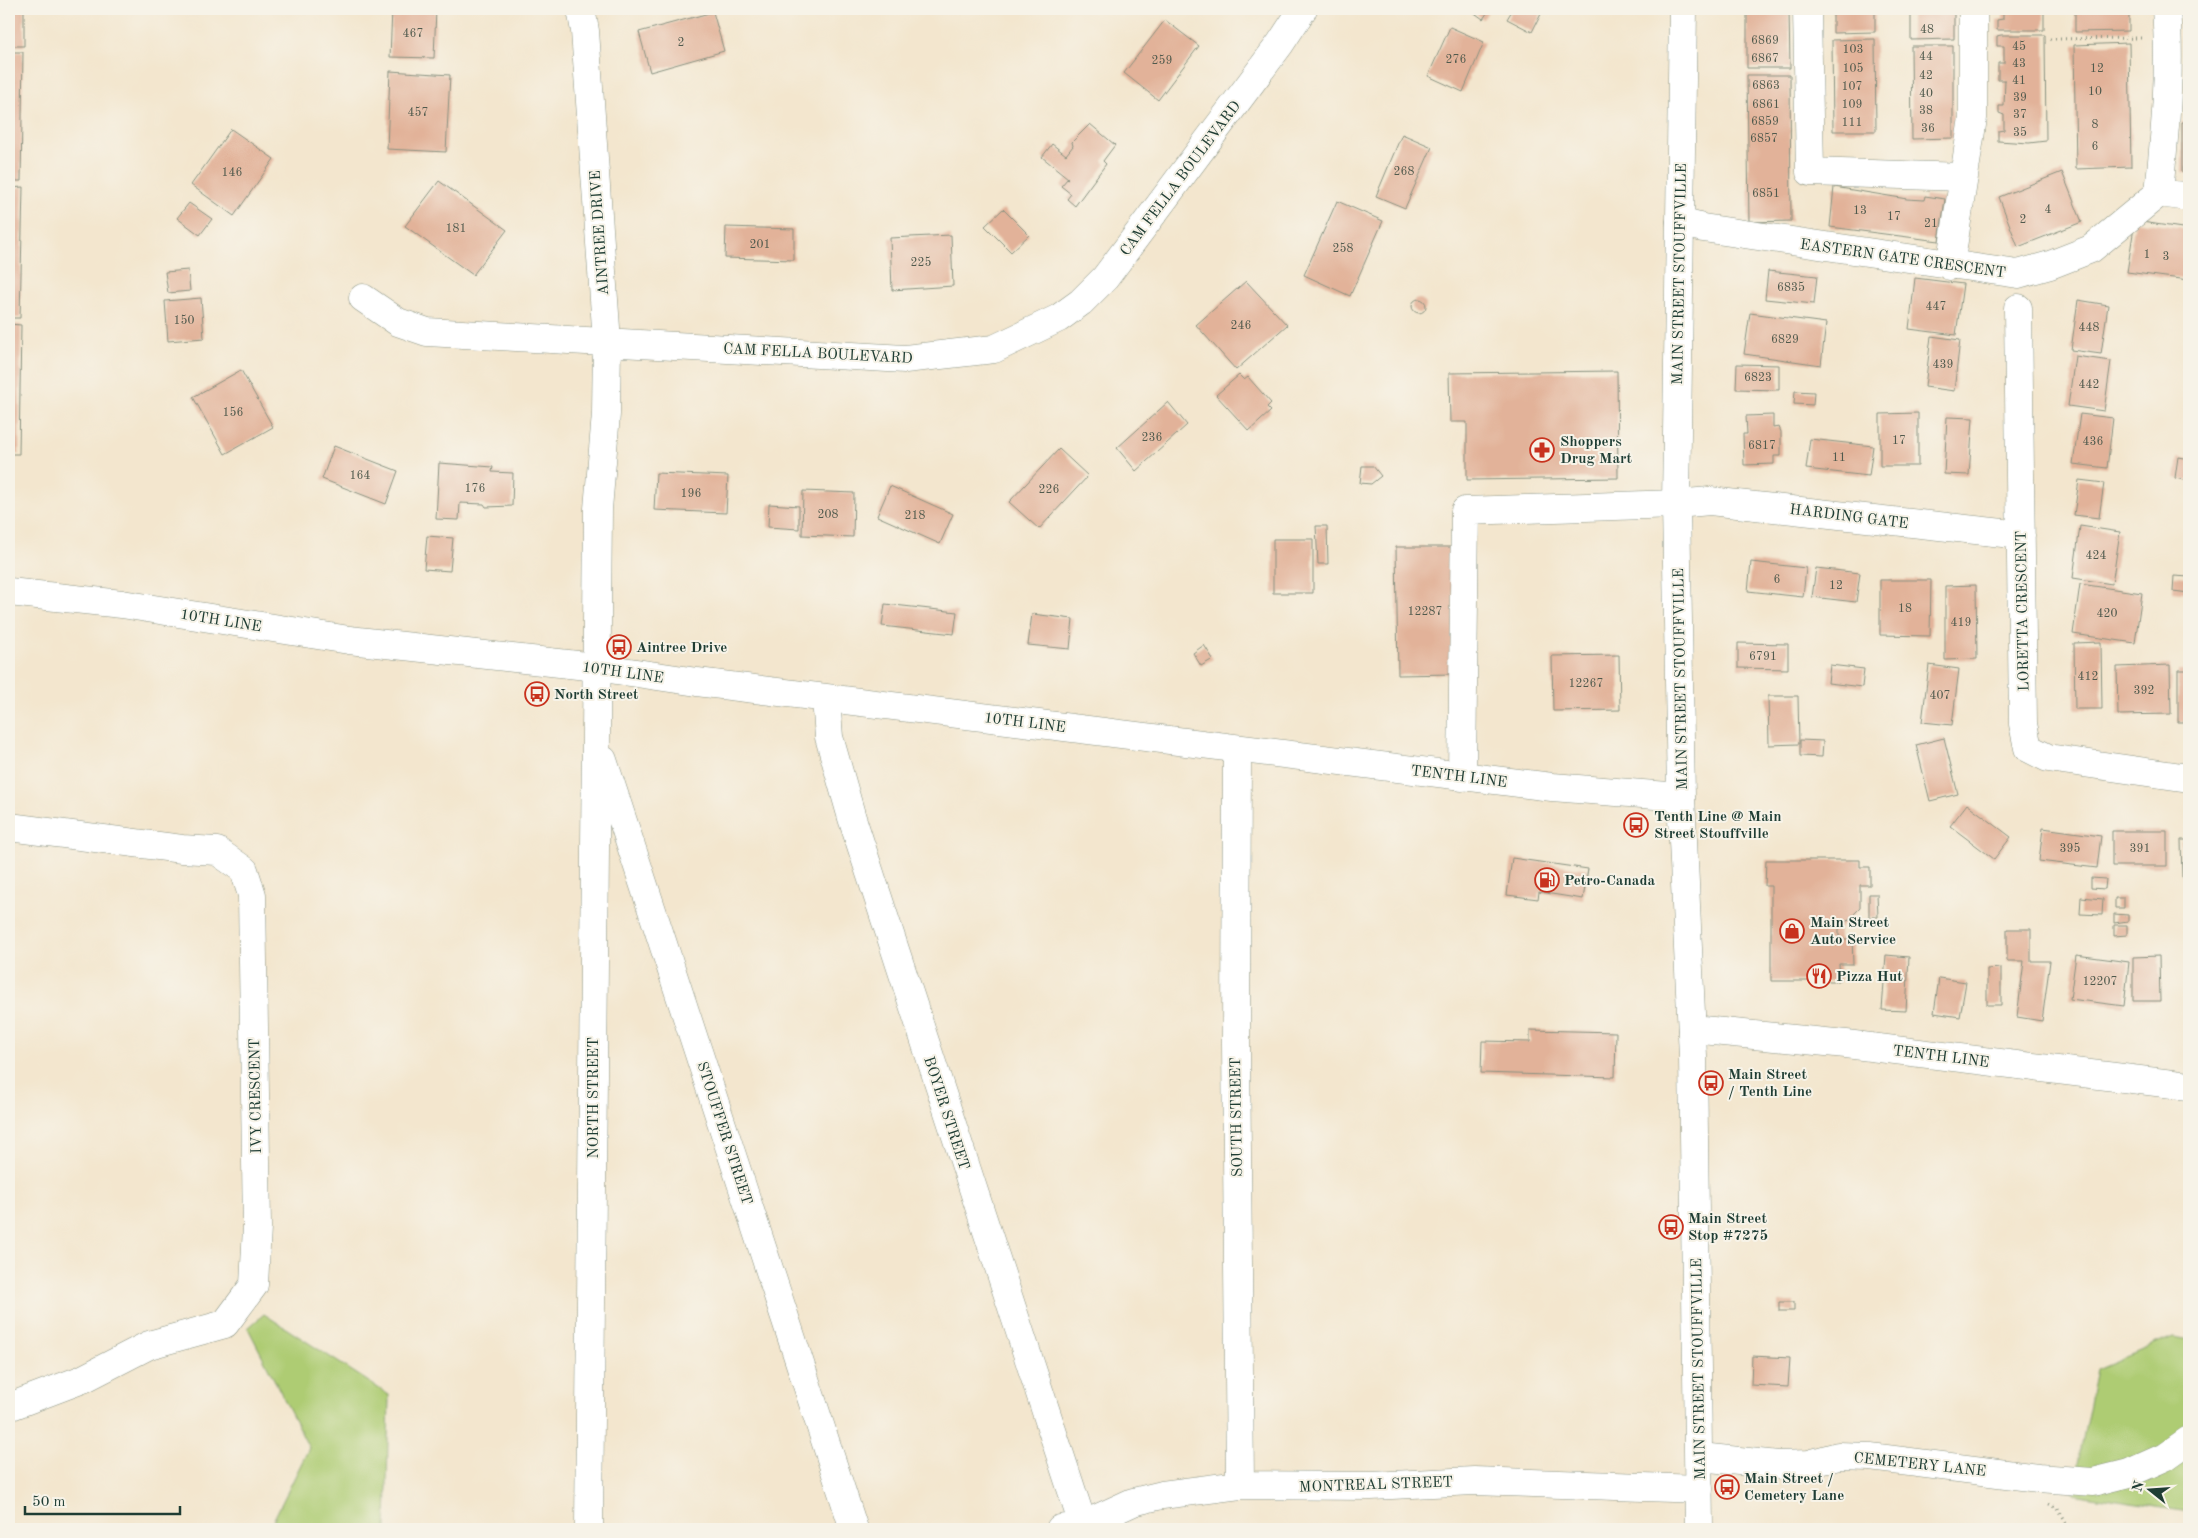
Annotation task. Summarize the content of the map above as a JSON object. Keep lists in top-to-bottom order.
{
  "streets": {
    "street": [
      "CAM FELLA BOULEVARD",
      "AINTREE DRIVE",
      "EASTERN GATE CRESCENT",
      "MAIN STREET STOUFFVILLE",
      "HARDING GATE",
      "LORETTA CRESCENT",
      "10TH LINE",
      "TENTH LINE",
      "IVY CRESCENT",
      "NORTH STREET",
      "BOYER STREET",
      "SOUTH STREET",
      "STOUFFER STREET",
      "CEMETERY LANE",
      "MONTREAL STREET"
    ]
  },
  "crossings": [
    ["CAM FELLA BOULEVARD", "AINTREE DRIVE"],
    ["AINTREE DRIVE", "10TH LINE"],
    ["AINTREE DRIVE", "NORTH STREET"],
    ["EASTERN GATE CRESCENT", "MAIN STREET STOUFFVILLE"],
    ["MAIN STREET STOUFFVILLE", "HARDING GATE"],
    ["MAIN STREET STOUFFVILLE", "TENTH LINE"],
    ["MAIN STREET STOUFFVILLE", "CEMETERY LANE"],
    ["MAIN STREET STOUFFVILLE", "MONTREAL STREET"],
    ["HARDING GATE", "LORETTA CRESCENT"],
    ["HARDING GATE", "TENTH LINE"],
    ["10TH LINE", "TENTH LINE"],
    ["10TH LINE", "NORTH STREET"],
    ["10TH LINE", "BOYER STREET"],
    ["10TH LINE", "SOUTH STREET"],
    ["TENTH LINE", "SOUTH STREET"],
    ["NORTH STREET", "STOUFFER STREET"],
    ["BOYER STREET", "MONTREAL STREET"],
    ["SOUTH STREET", "MONTREAL STREET"]
  ],
  "places": {
    "pharmacy": ["Shoppers Drug Mart"],
    "bus stop": [
      "Aintree Drive",
      "North Street",
      "Tenth Line @ Main Street Stouffville",
      "Main Street / Tenth Line",
      "Main Street Stop #7275",
      "Main Street / Cemetery Lane"
    ],
    "fuel station": ["Petro-Canada"],
    "shop": ["Main Street Auto Service"],
    "restaurant": ["Pizza Hut"]
  },
  "house_numbers": [
    "48",
    "467",
    "6869",
    "2",
    "45",
    "103",
    "44",
    "6867",
    "276",
    "259",
    "43",
    "105",
    "12",
    "42",
    "41",
    "6863",
    "107",
    "10",
    "40",
    "39",
    "6861",
    "109",
    "38",
    "457",
    "37",
    "6859",
    "111",
    "8",
    "36",
    "35",
    "6857",
    "6",
    "268",
    "146",
    "6851",
    "4",
    "13",
    "17",
    "2",
    "21",
    "181",
    "201",
    "258",
    "1",
    "3",
    "225",
    "6835",
    "447",
    "150",
    "246",
    "448",
    "6829",
    "439",
    "6823",
    "442",
    "156",
    "236",
    "17",
    "436",
    "6817",
    "11",
    "164",
    "176",
    "226",
    "196",
    "208",
    "218",
    "424",
    "6",
    "12",
    "18",
    "12287",
    "420",
    "419",
    "6791",
    "412",
    "12267",
    "392",
    "407",
    "395",
    "391",
    "12207"
  ],
  "scale_bar": "50 m",
  "north": "left"
}
